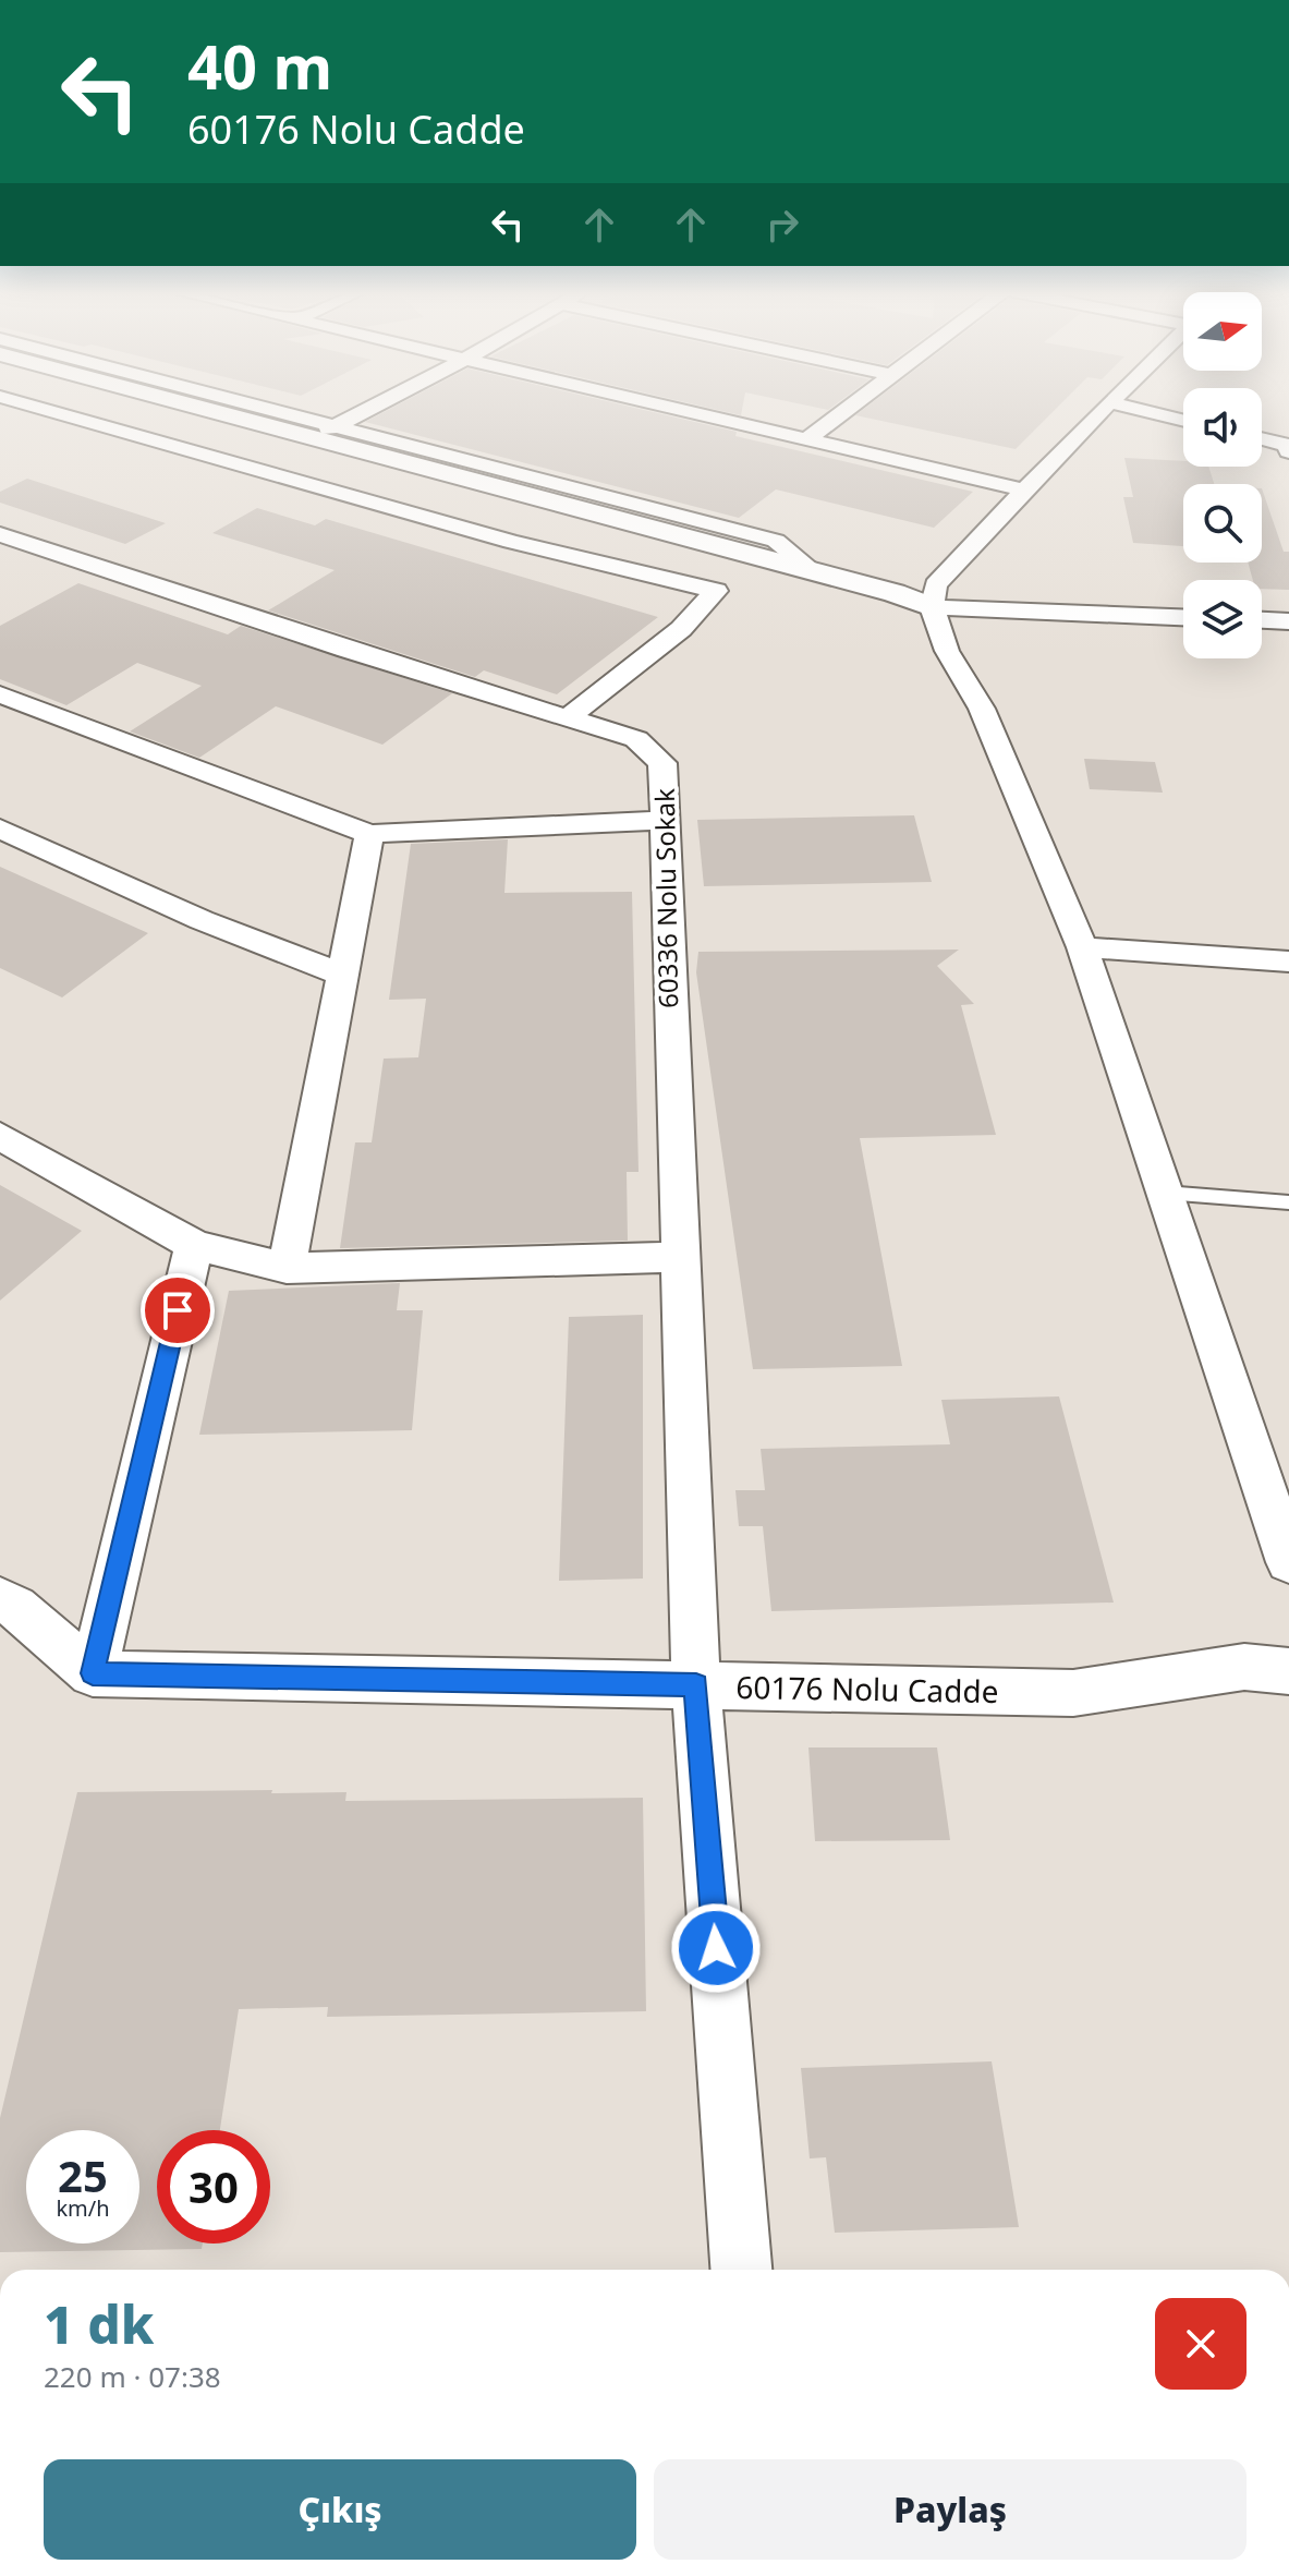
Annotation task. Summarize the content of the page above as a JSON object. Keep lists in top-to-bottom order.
{
  "streets": {
    "street": ["60336 Nolu Sokak", "60176 Nolu Cadde"]
  },
  "crossings": [
    ["60336 Nolu Sokak", "60176 Nolu Cadde"]
  ],
  "north": "right",
  "page": {
    "turn": ["40 m", "60176 Nolu Cadde"],
    "speed": "25 km/h",
    "limit": "30",
    "heading": ["1 dk", "220 m · 07:38"],
    "buttons": ["Çıkış", "Paylaş"]
  }
}
